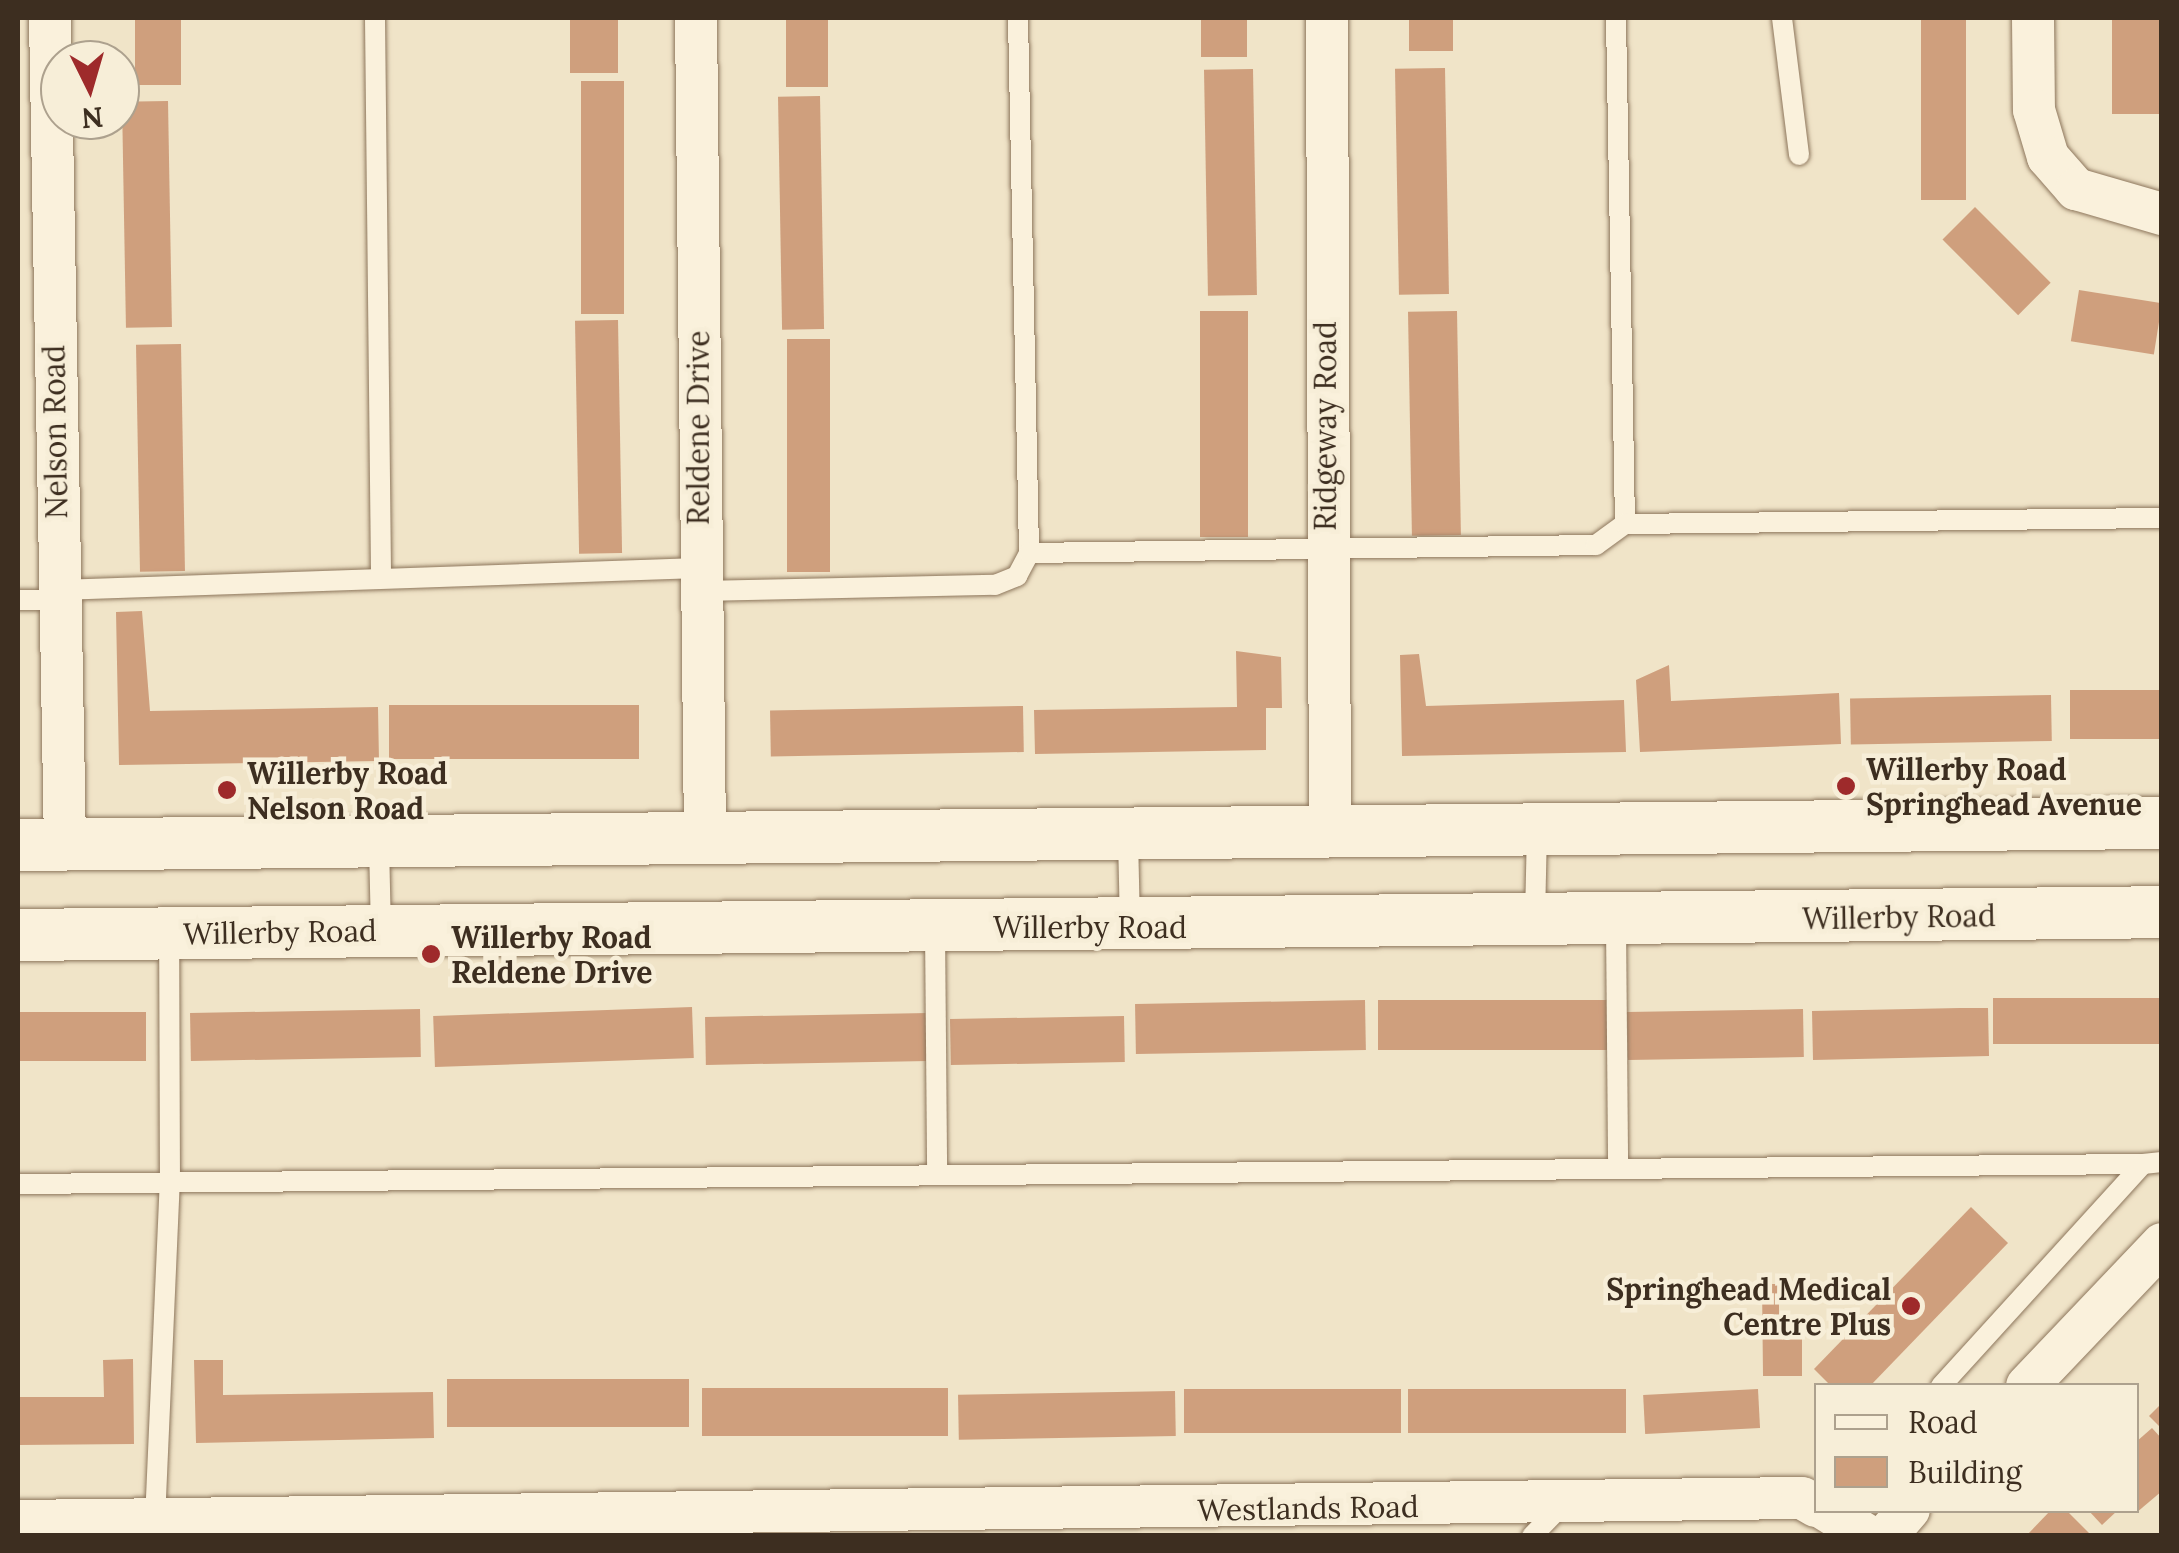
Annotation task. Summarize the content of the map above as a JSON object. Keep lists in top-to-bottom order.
{
  "streets": {
    "street": [
      "Ridgeway Road",
      "Reldene Drive",
      "Nelson Road",
      "Willerby Road",
      "Westlands Road"
    ]
  },
  "places": [
    "Willerby Road Springhead Avenue",
    "Willerby Road Nelson Road",
    "Willerby Road Reldene Drive",
    "Springhead Medical Centre Plus"
  ],
  "legend": ["Road", "Building"],
  "north": "bottom"
}
